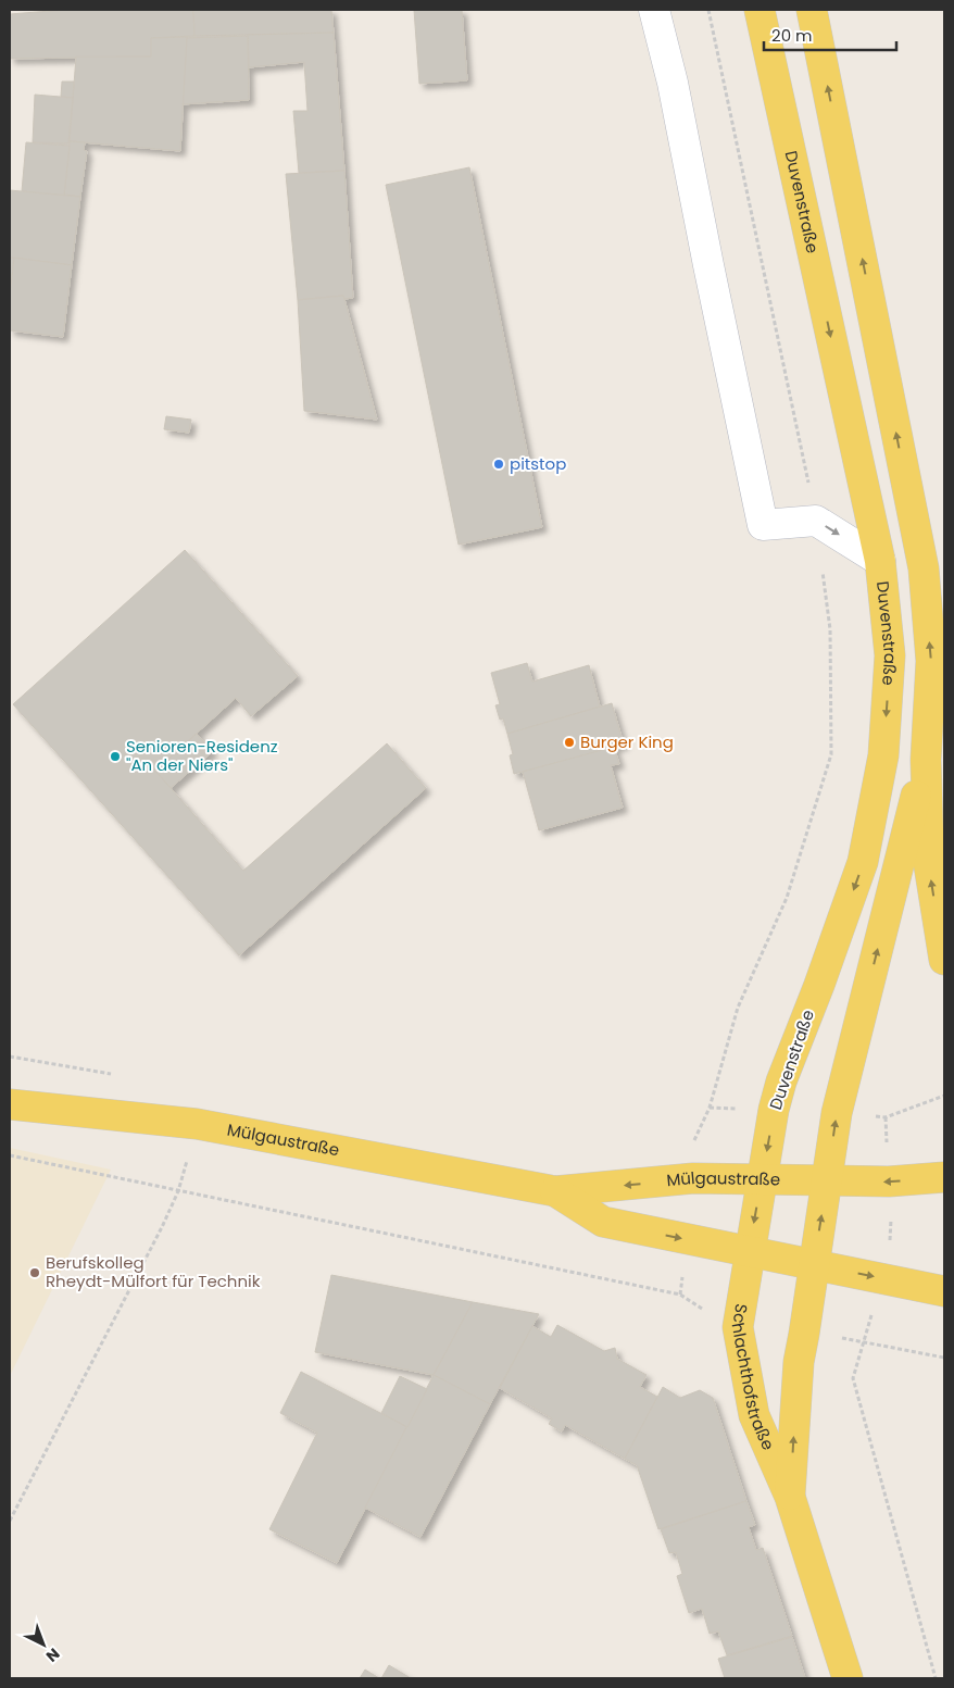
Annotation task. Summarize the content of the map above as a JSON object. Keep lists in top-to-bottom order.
{
  "streets": {
    "main road": ["Duvenstraße", "Mülgaustraße", "Schlachthofstraße"]
  },
  "crossings": [
    ["Duvenstraße", "Mülgaustraße"],
    ["Duvenstraße", "Schlachthofstraße"],
    ["Mülgaustraße", "Schlachthofstraße"]
  ],
  "places": [
    "pitstop",
    "Burger King",
    "Senioren-Residenz \"An der Niers\"",
    "Berufskolleg Rheydt-Mülfort für Technik"
  ],
  "scale_bar": "20 m",
  "north": "bottom right"
}
